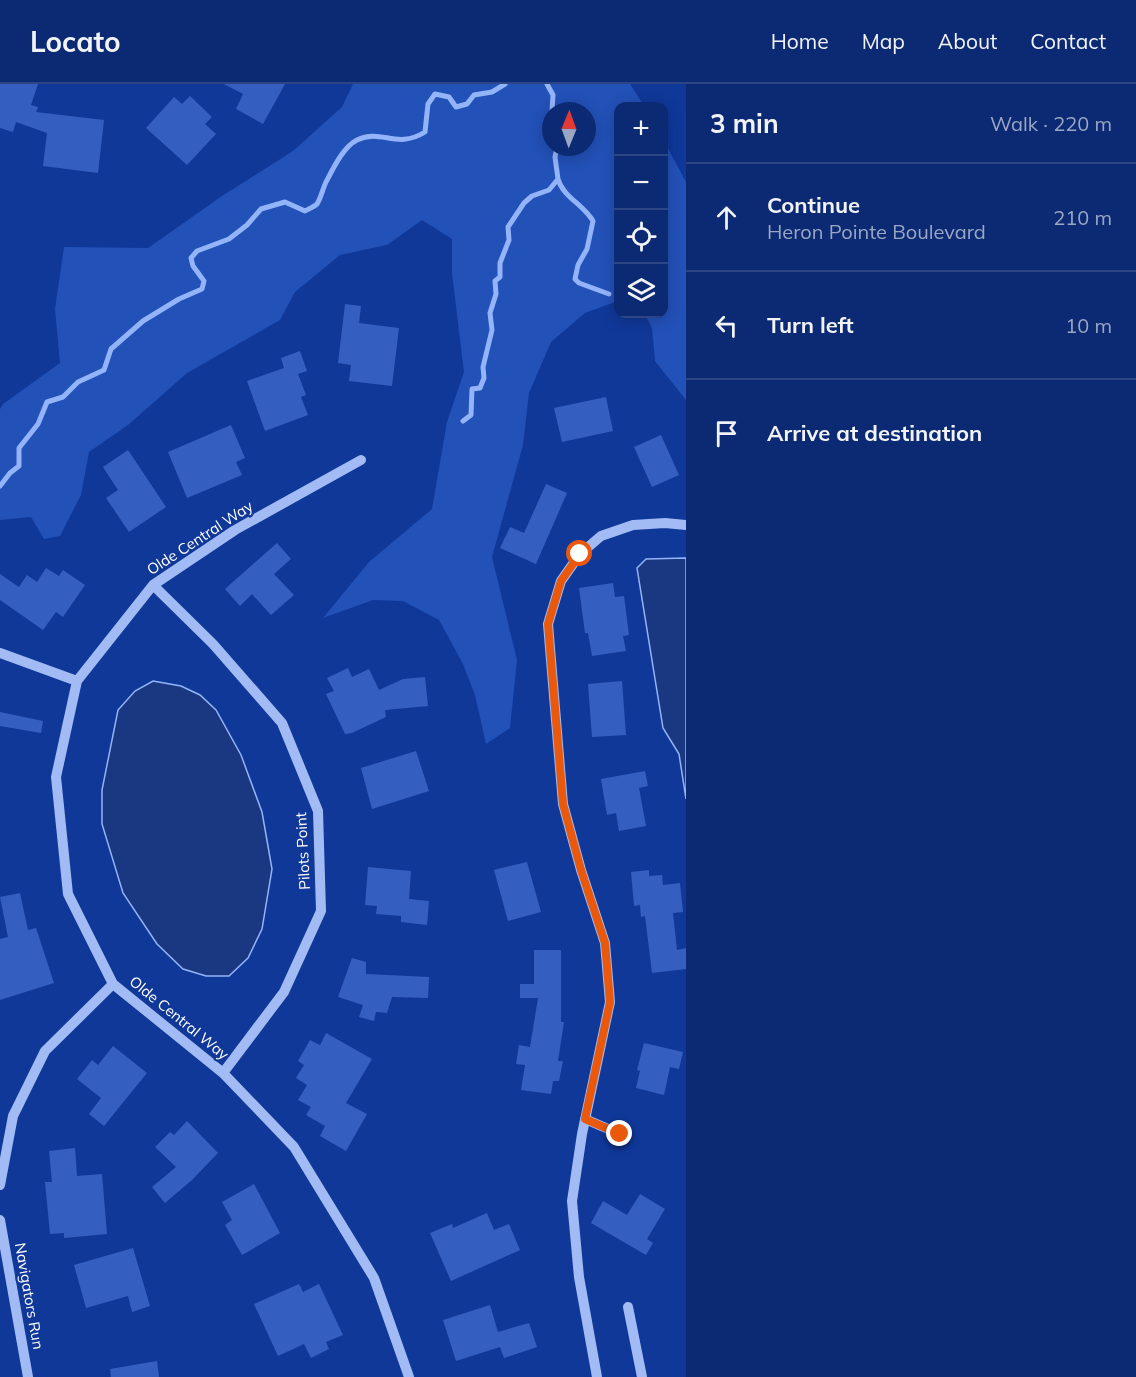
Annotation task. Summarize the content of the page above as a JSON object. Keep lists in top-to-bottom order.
{
  "streets": {
    "street": ["Olde Central Way", "Pilots Point", "Navigators Run"]
  },
  "crossings": [
    ["Olde Central Way", "Pilots Point"]
  ],
  "north": "top",
  "page": {
    "header": "Locato",
    "nav": [
      "Home",
      "Map",
      "About",
      "Contact"
    ],
    "heading": ["3 min", "Walk · 220 m"],
    "map_buttons": ["+", "−"],
    "list": [
      ["Continue", "Heron Pointe Boulevard", "210 m"],
      ["Turn left", "10 m"],
      "Arrive at destination"
    ]
  }
}
